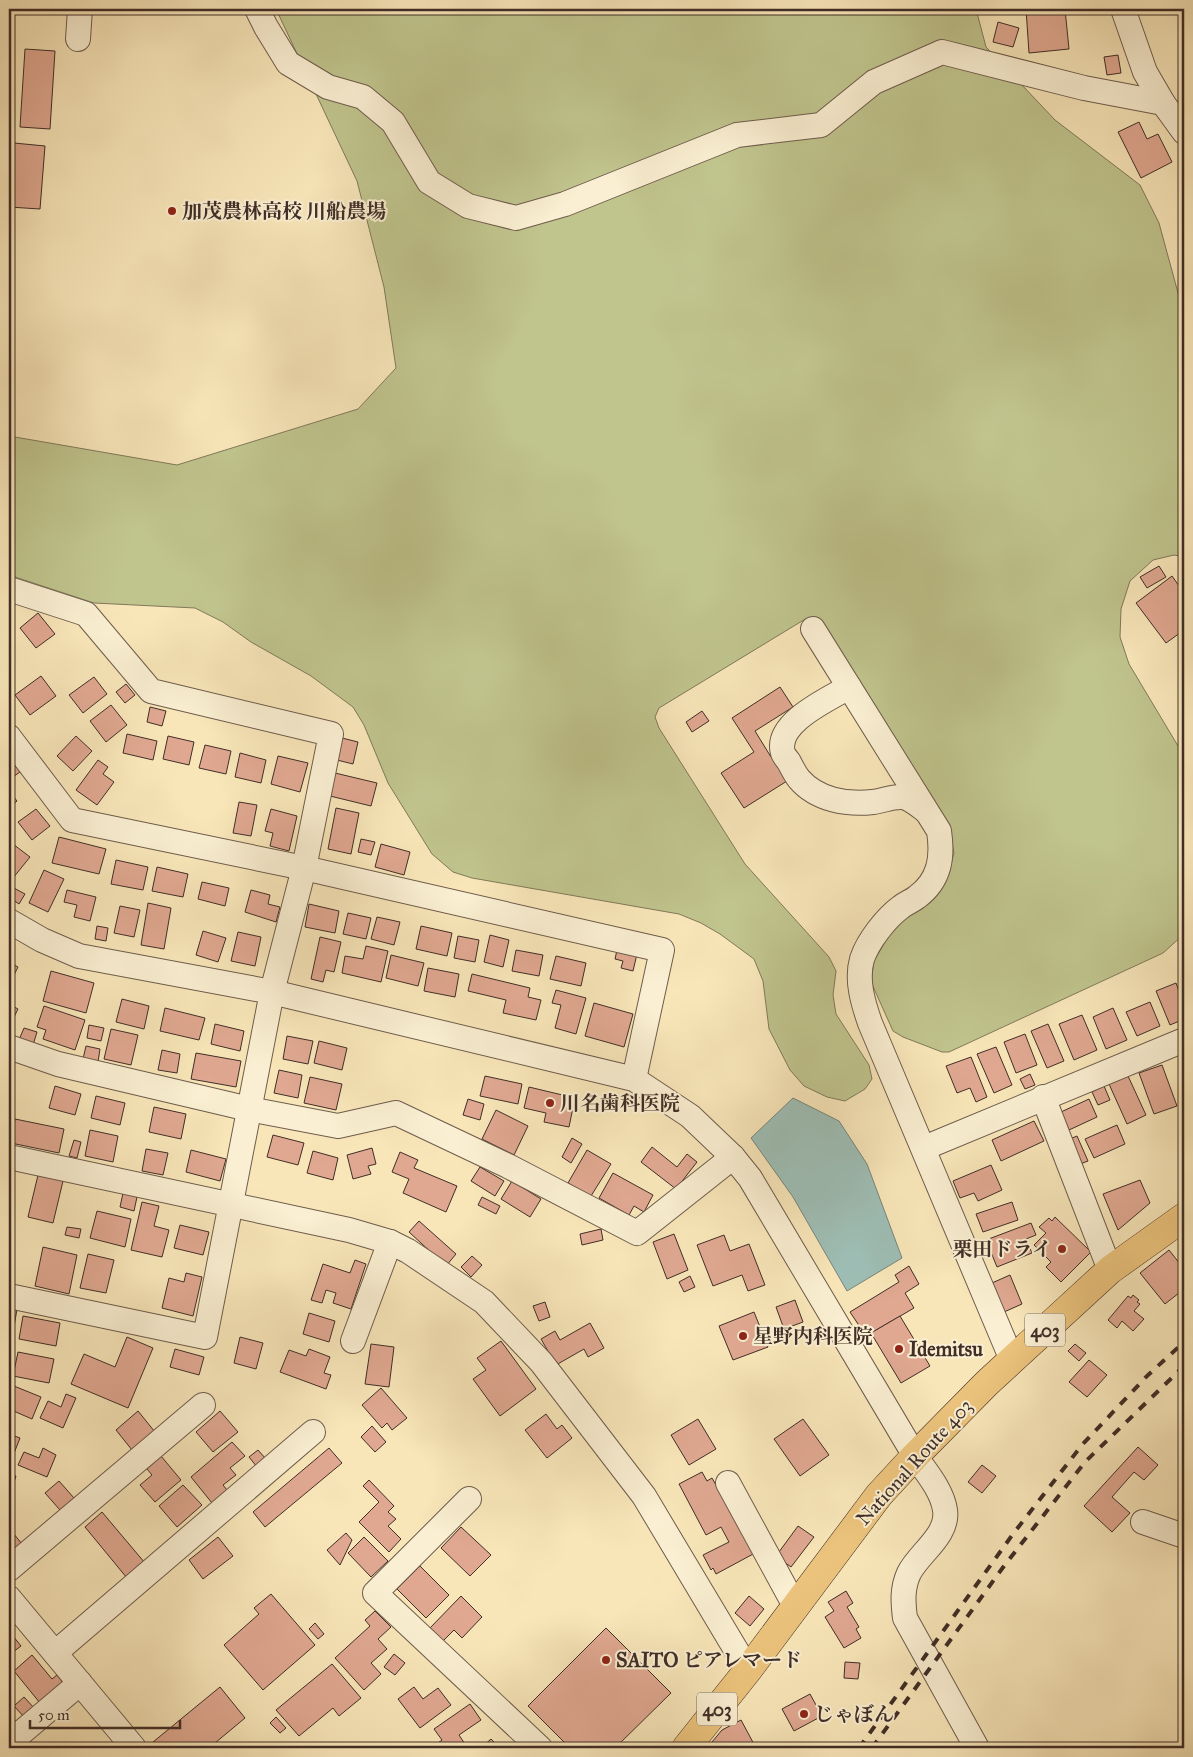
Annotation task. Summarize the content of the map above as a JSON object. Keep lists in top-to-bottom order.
{
  "streets": {
    "highway": ["403", "National Route 403"]
  },
  "places": [
    "加茂農林高校 川船農場",
    "川名歯科医院",
    "栗田ドライ",
    "星野内科医院",
    "Idemitsu",
    "SAITO ピアレマード",
    "じゃぼん"
  ],
  "scale_bar": "50 m"
}
